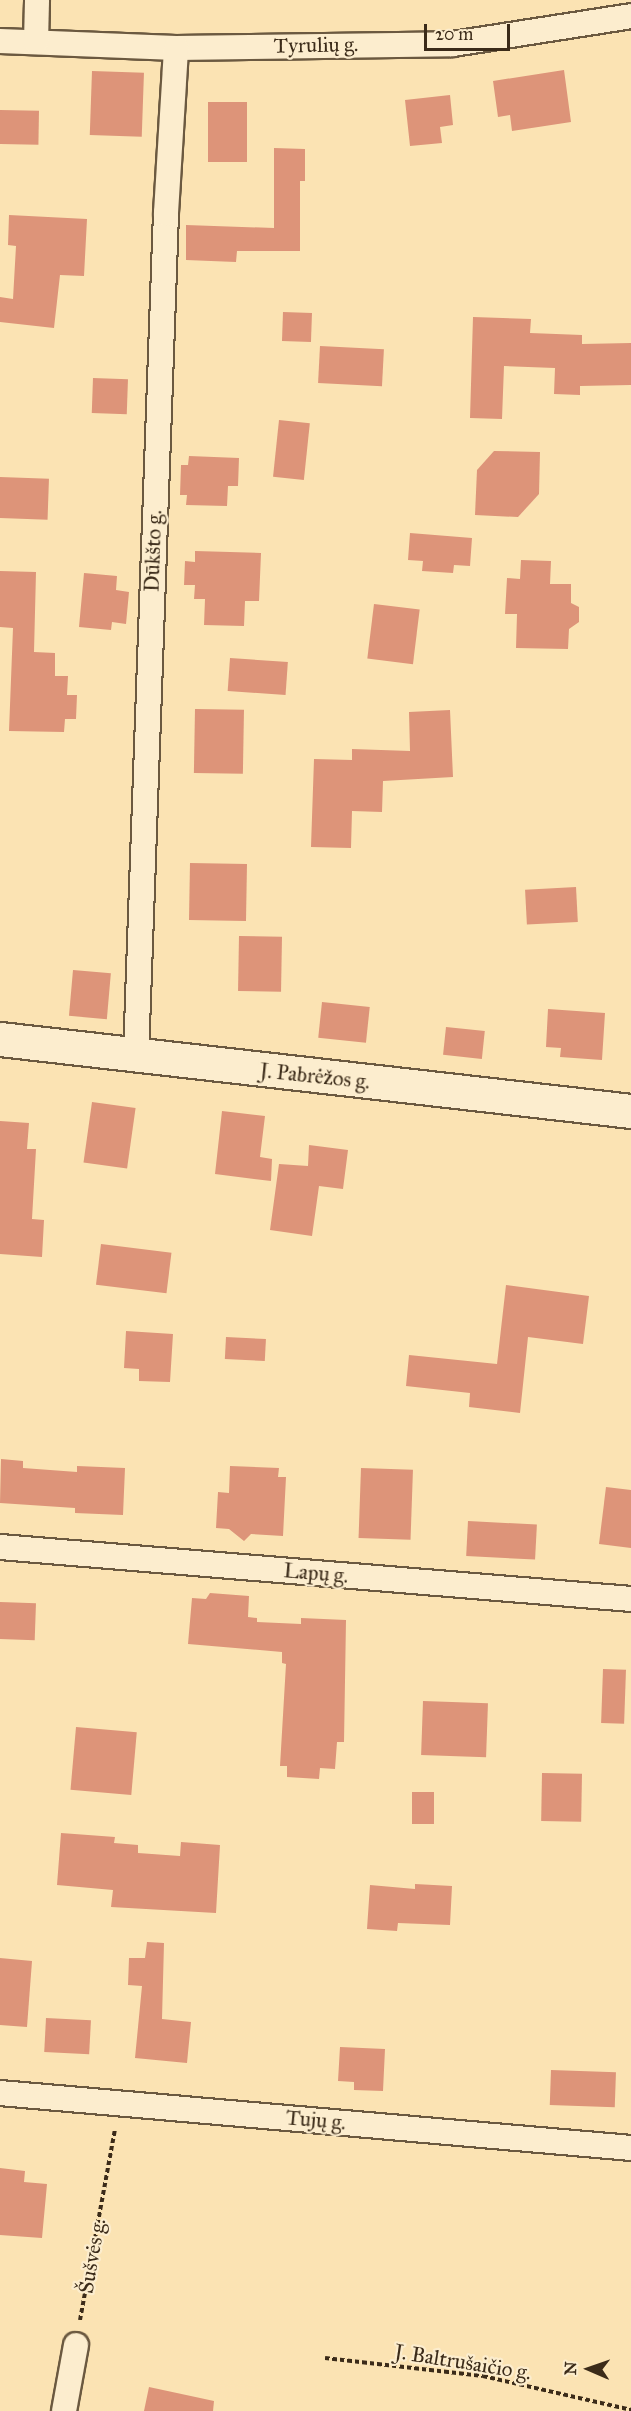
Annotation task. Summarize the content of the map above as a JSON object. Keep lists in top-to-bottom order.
{
  "streets": {
    "street": [
      "Tyrulių g.",
      "Dūkšto g.",
      "J. Pabrėžos g.",
      "Lapų g.",
      "Tujų g."
    ],
    "path": ["Šušvės g.", "J. Baltrušaičio g."]
  },
  "crossings": [
    ["Tyrulių g.", "Dūkšto g."],
    ["Dūkšto g.", "J. Pabrėžos g."],
    ["Tujų g.", "Šušvės g."]
  ],
  "scale_bar": "20 m",
  "north": "left"
}
